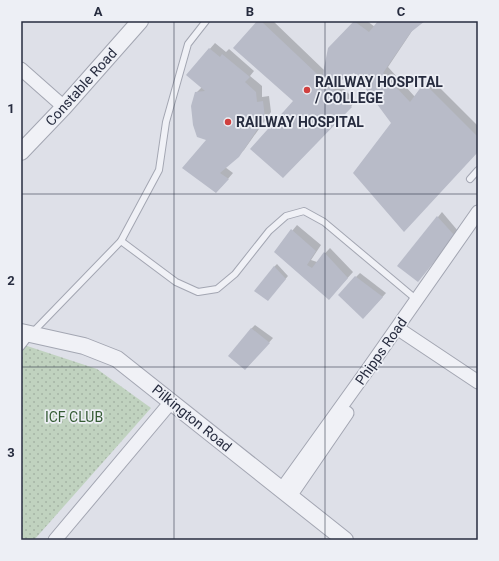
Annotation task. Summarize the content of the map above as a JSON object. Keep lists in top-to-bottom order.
{
  "streets": {
    "street": ["Constable Road", "Phipps Road", "Pilkington Road"]
  },
  "crossings": [
    ["Phipps Road", "Pilkington Road"]
  ],
  "parks": ["ICF CLUB"],
  "places": ["RAILWAY HOSPITAL / COLLEGE", "RAILWAY HOSPITAL"],
  "grid": {
    "columns": ["A", "B", "C"],
    "rows": ["1", "2", "3"]
  }
}
